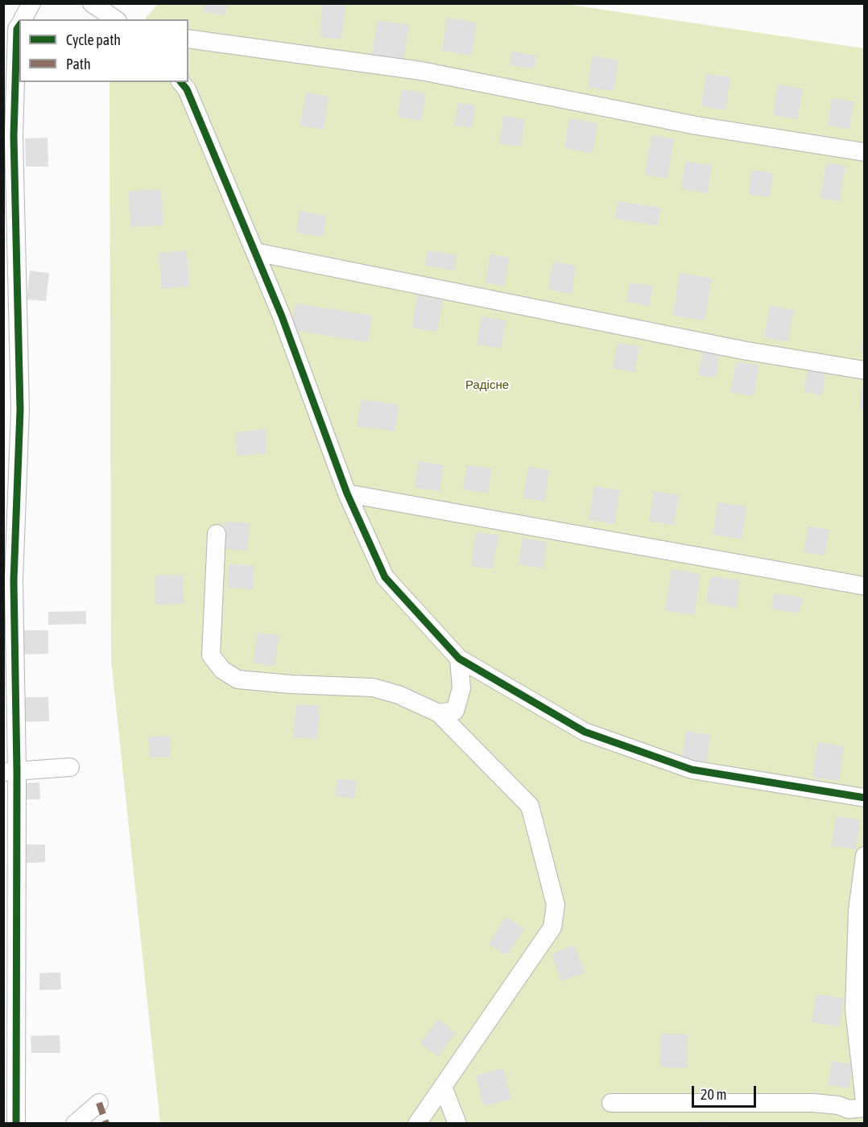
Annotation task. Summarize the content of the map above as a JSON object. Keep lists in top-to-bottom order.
{
  "parks": ["Радісне"],
  "legend": ["Cycle path", "Path"],
  "scale_bar": "20 m"
}
